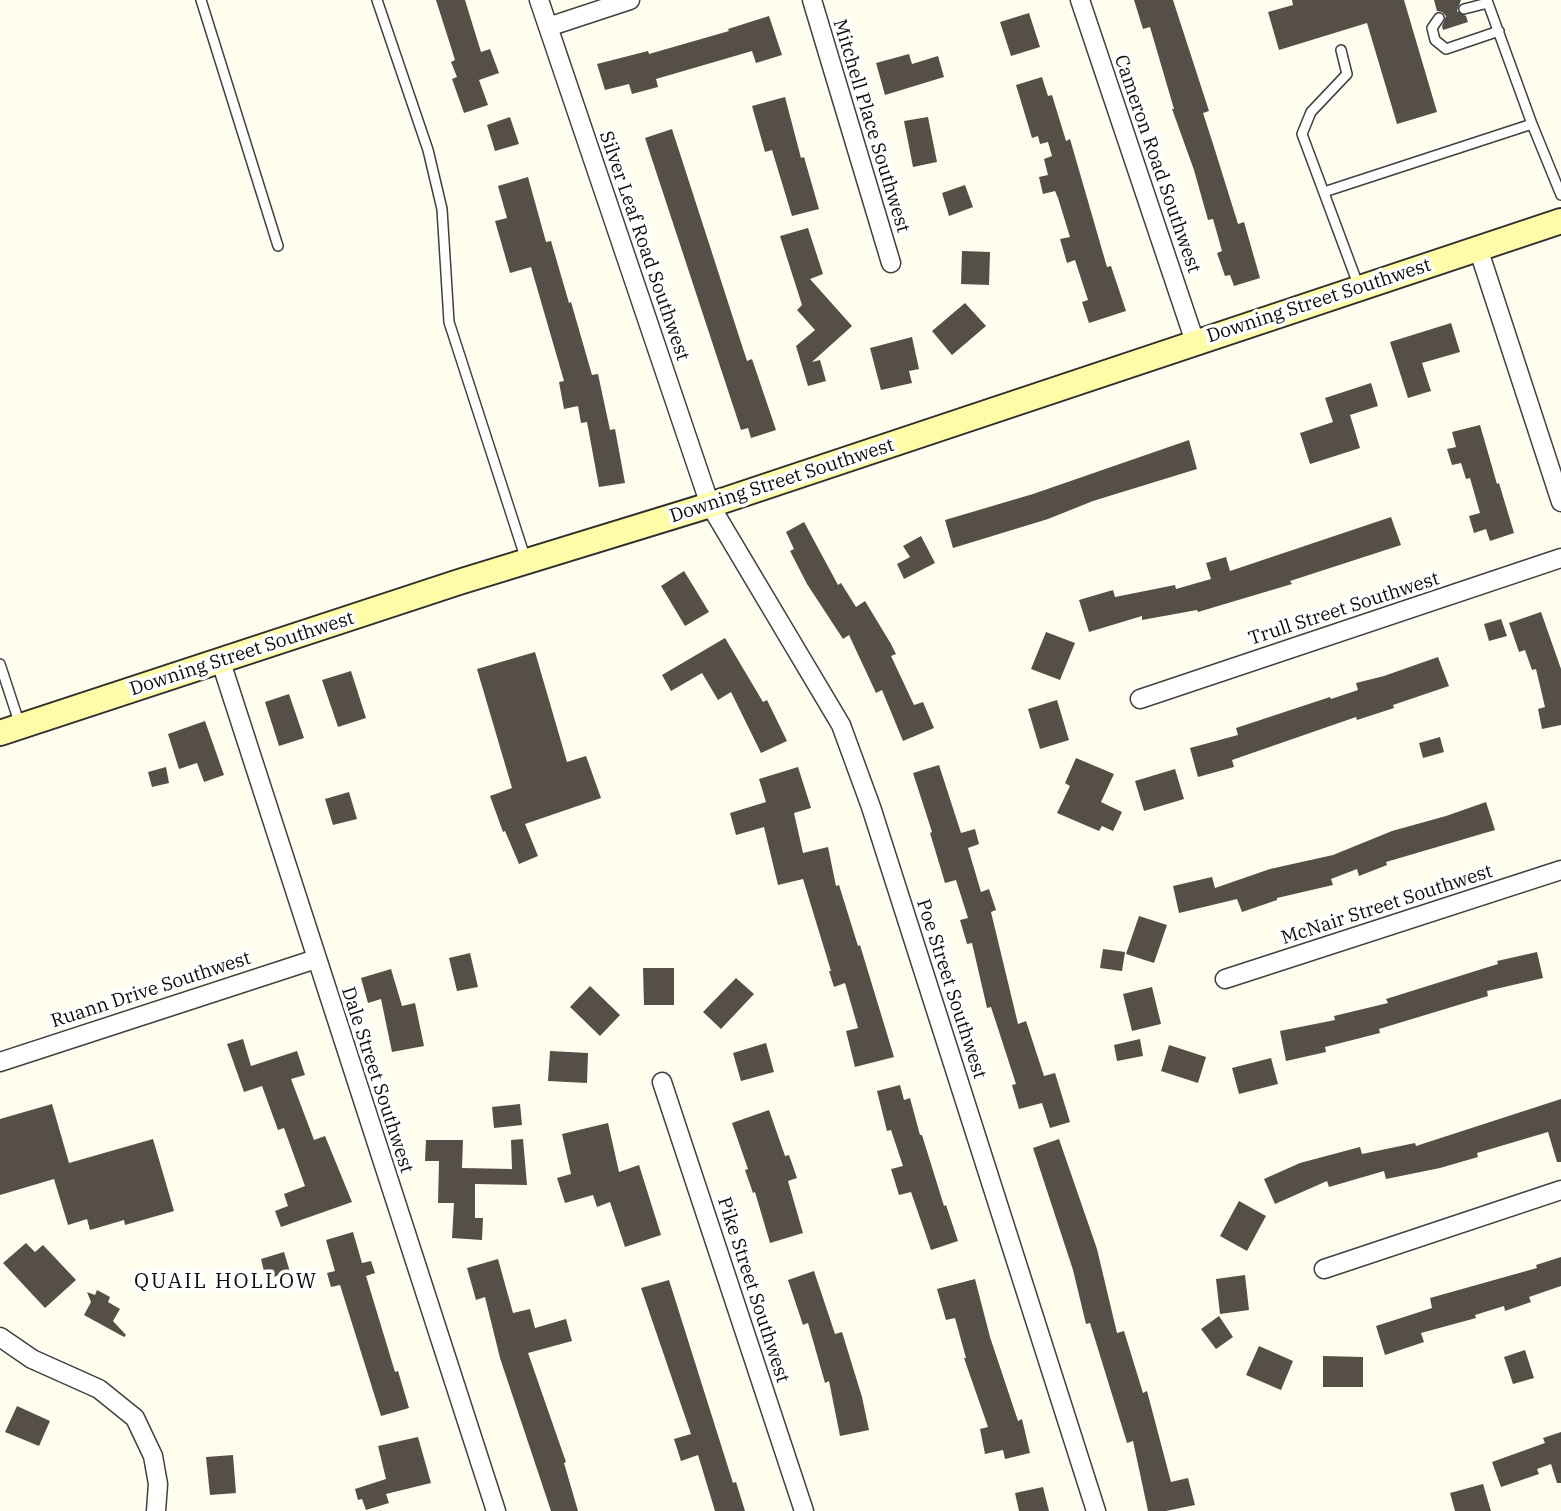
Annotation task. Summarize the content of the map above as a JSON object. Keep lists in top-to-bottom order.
{
  "streets": {
    "street": [
      "Mitchell Place Southwest",
      "Cameron Road Southwest",
      "Silver Leaf Road Southwest",
      "Downing Street Southwest",
      "Trull Street Southwest",
      "McNair Street Southwest",
      "Poe Street Southwest",
      "Ruann Drive Southwest",
      "Dale Street Southwest",
      "Pike Street Southwest"
    ]
  },
  "crossings": [
    ["Cameron Road Southwest", "Downing Street Southwest"],
    ["Silver Leaf Road Southwest", "Downing Street Southwest"],
    ["Silver Leaf Road Southwest", "Poe Street Southwest"],
    ["Downing Street Southwest", "Poe Street Southwest"],
    ["Downing Street Southwest", "Dale Street Southwest"],
    ["Ruann Drive Southwest", "Dale Street Southwest"]
  ],
  "districts": ["QUAIL HOLLOW"]
}
